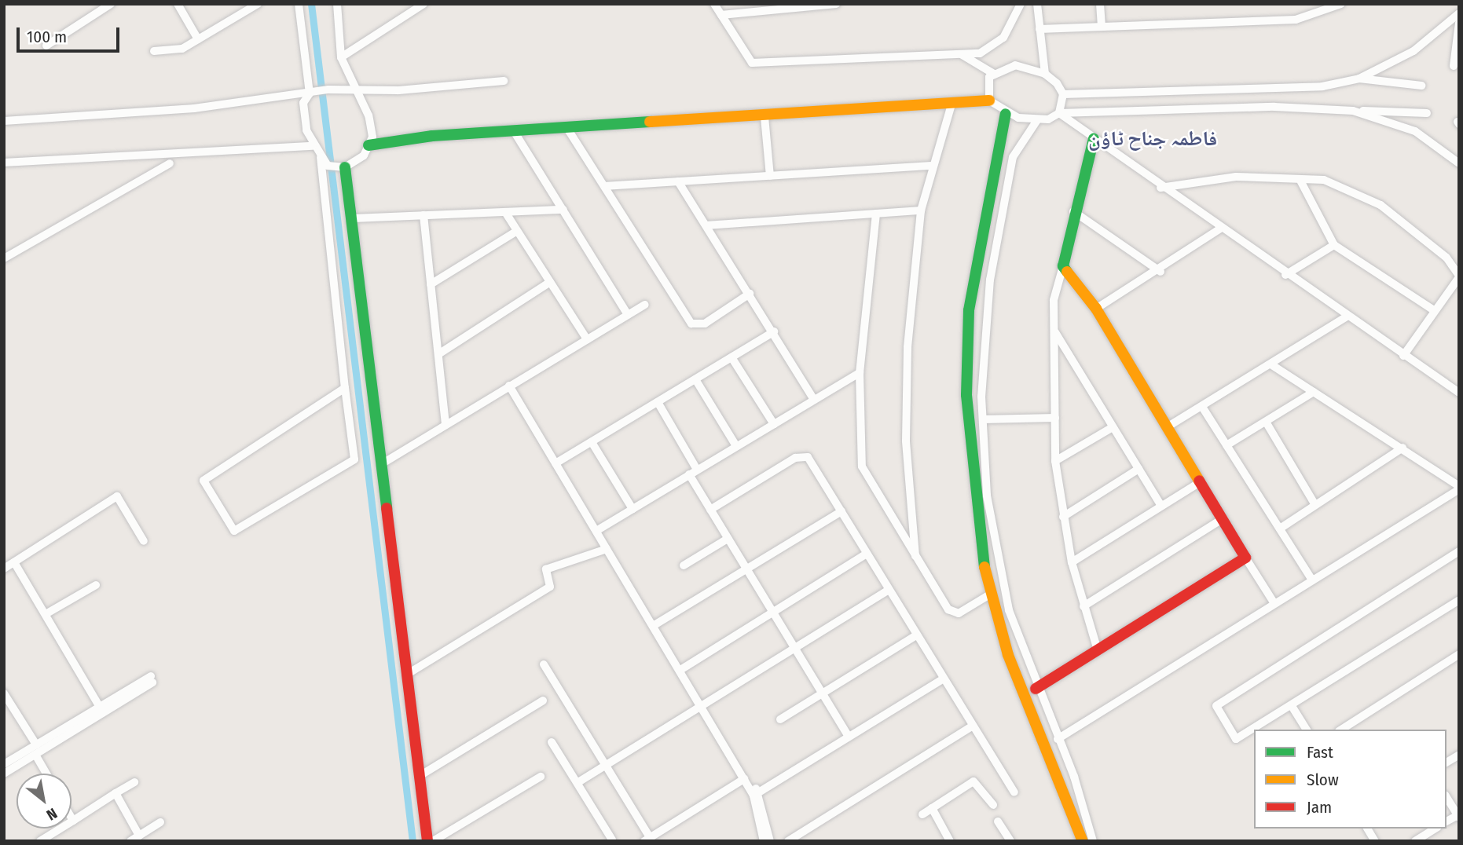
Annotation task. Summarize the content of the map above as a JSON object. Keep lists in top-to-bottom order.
{
  "districts": ["فاطمہ جناح ٹاؤن"],
  "legend": ["Fast", "Slow", "Jam"],
  "scale_bar": "100 m",
  "north": "bottom right"
}
